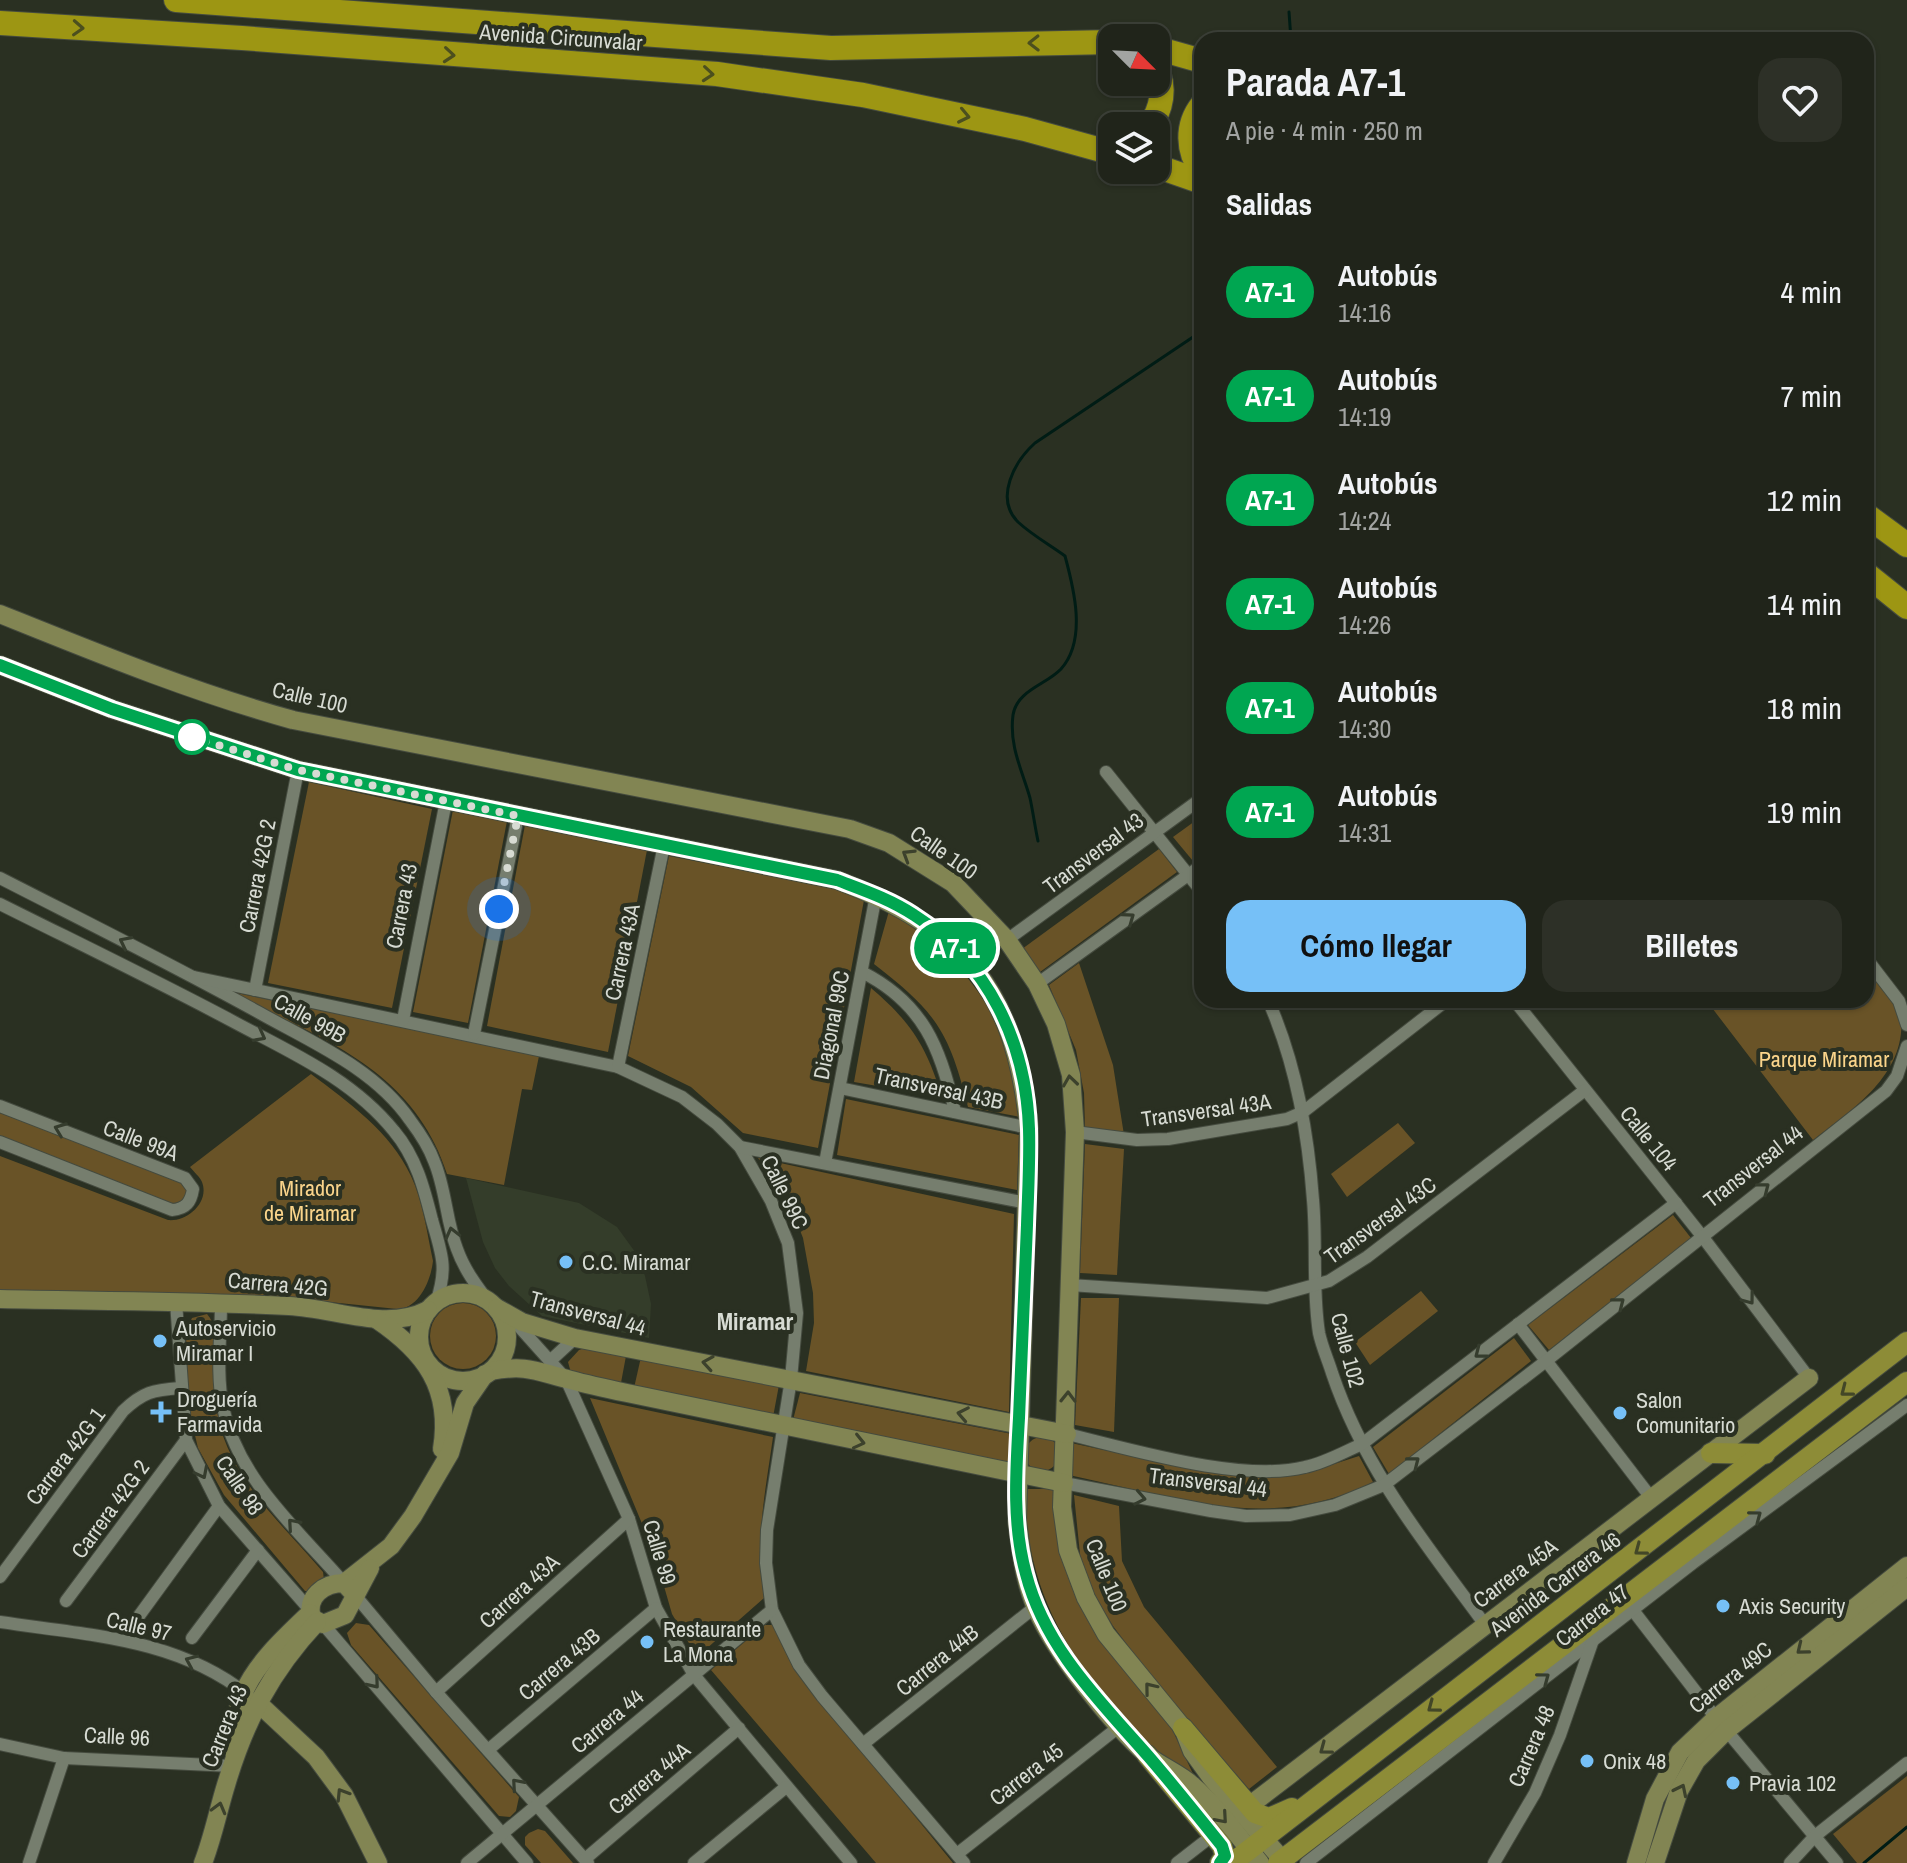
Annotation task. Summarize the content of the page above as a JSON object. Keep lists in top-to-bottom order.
{
  "streets": {
    "highway": ["Avenida Circunvalar"],
    "main road": ["Avenida Carrera 46"],
    "street": [
      "Calle 100",
      "Transversal 43",
      "Carrera 42G 2",
      "Carrera 43",
      "Carrera 43A",
      "Calle 99B",
      "Diagonal 99C",
      "Transversal 43B",
      "Transversal 43A",
      "Calle 104",
      "Calle 99A",
      "Transversal 44",
      "Calle 99C",
      "Transversal 43C",
      "Carrera 42G",
      "Calle 102",
      "Carrera 42G 1",
      "Calle 98",
      "Calle 99",
      "Carrera 45A",
      "Carrera 47",
      "Calle 97",
      "Carrera 44B",
      "Carrera 43B",
      "Carrera 49C",
      "Carrera 44",
      "Calle 96",
      "Carrera 48",
      "Carrera 45",
      "Carrera 44A"
    ]
  },
  "crossings": [
    ["Calle 100", "Transversal 43"],
    ["Calle 100", "Carrera 42G 2"],
    ["Calle 100", "Carrera 43"],
    ["Calle 100", "Carrera 43A"],
    ["Calle 100", "Diagonal 99C"],
    ["Calle 100", "Transversal 43B"],
    ["Calle 100", "Transversal 43A"],
    ["Calle 100", "Transversal 44"],
    ["Calle 100", "Transversal 43C"],
    ["Calle 100", "Avenida Carrera 46"],
    ["Calle 100", "Carrera 44B"],
    ["Calle 100", "Carrera 45"],
    ["Carrera 42G 2", "Calle 99C"],
    ["Carrera 42G 2", "Calle 98"],
    ["Carrera 43", "Calle 99C"],
    ["Carrera 43", "Calle 98"],
    ["Carrera 43", "Calle 97"],
    ["Carrera 43", "Calle 96"],
    ["Carrera 43A", "Calle 99C"],
    ["Carrera 43A", "Calle 98"],
    ["Carrera 43A", "Calle 99"],
    ["Calle 99B", "Transversal 44"],
    ["Calle 99B", "Calle 99C"],
    ["Calle 99B", "Carrera 42G"],
    ["Calle 99B", "Calle 99"],
    ["Diagonal 99C", "Transversal 43B"],
    ["Transversal 43A", "Calle 102"],
    ["Calle 104", "Transversal 44"],
    ["Calle 104", "Transversal 43C"],
    ["Calle 104", "Carrera 45A"],
    ["Transversal 44", "Calle 99C"],
    ["Transversal 44", "Carrera 42G"],
    ["Transversal 44", "Calle 102"],
    ["Transversal 44", "Calle 99"],
    ["Calle 99C", "Carrera 44B"],
    ["Calle 99C", "Carrera 44"],
    ["Calle 99C", "Carrera 45"],
    ["Transversal 43C", "Calle 102"],
    ["Carrera 42G", "Calle 98"],
    ["Carrera 42G", "Calle 99"],
    ["Calle 102", "Carrera 45A"],
    ["Carrera 42G 1", "Calle 98"],
    ["Calle 98", "Carrera 43B"],
    ["Calle 98", "Carrera 44"],
    ["Calle 98", "Carrera 44A"],
    ["Calle 99", "Carrera 43B"],
    ["Calle 99", "Carrera 44"],
    ["Calle 99", "Carrera 44A"],
    ["Carrera 47", "Carrera 48"]
  ],
  "one_way": [
    "Calle 104",
    "Carrera 45A",
    "Carrera 47",
    "Calle 97"
  ],
  "districts": ["Miramar"],
  "parks": ["Parque Miramar", "Mirador de Miramar"],
  "places": {
    "other": [
      "C.C. Miramar",
      "Autoservicio Miramar I",
      "Salon Comunitario",
      "Axis Security",
      "Restaurante La Mona",
      "Onix 48",
      "Pravia 102"
    ],
    "health": ["Droguería Farmavida"]
  },
  "lines": ["bus line A7-1"],
  "north": "bottom right",
  "page": {
    "on_map": "A7-1",
    "heading": [
      ["Parada A7-1", "A pie · 4 min · 250 m"],
      "Salidas"
    ],
    "list": [
      {
        "mark": "A7-1",
        "name": "Autobús",
        "note": "14:16",
        "value": "4 min"
      },
      {
        "mark": "A7-1",
        "name": "Autobús",
        "note": "14:19",
        "value": "7 min"
      },
      {
        "mark": "A7-1",
        "name": "Autobús",
        "note": "14:24",
        "value": "12 min"
      },
      {
        "mark": "A7-1",
        "name": "Autobús",
        "note": "14:26",
        "value": "14 min"
      },
      {
        "mark": "A7-1",
        "name": "Autobús",
        "note": "14:30",
        "value": "18 min"
      },
      {
        "mark": "A7-1",
        "name": "Autobús",
        "note": "14:31",
        "value": "19 min"
      }
    ],
    "buttons": ["Cómo llegar", "Billetes"]
  }
}
